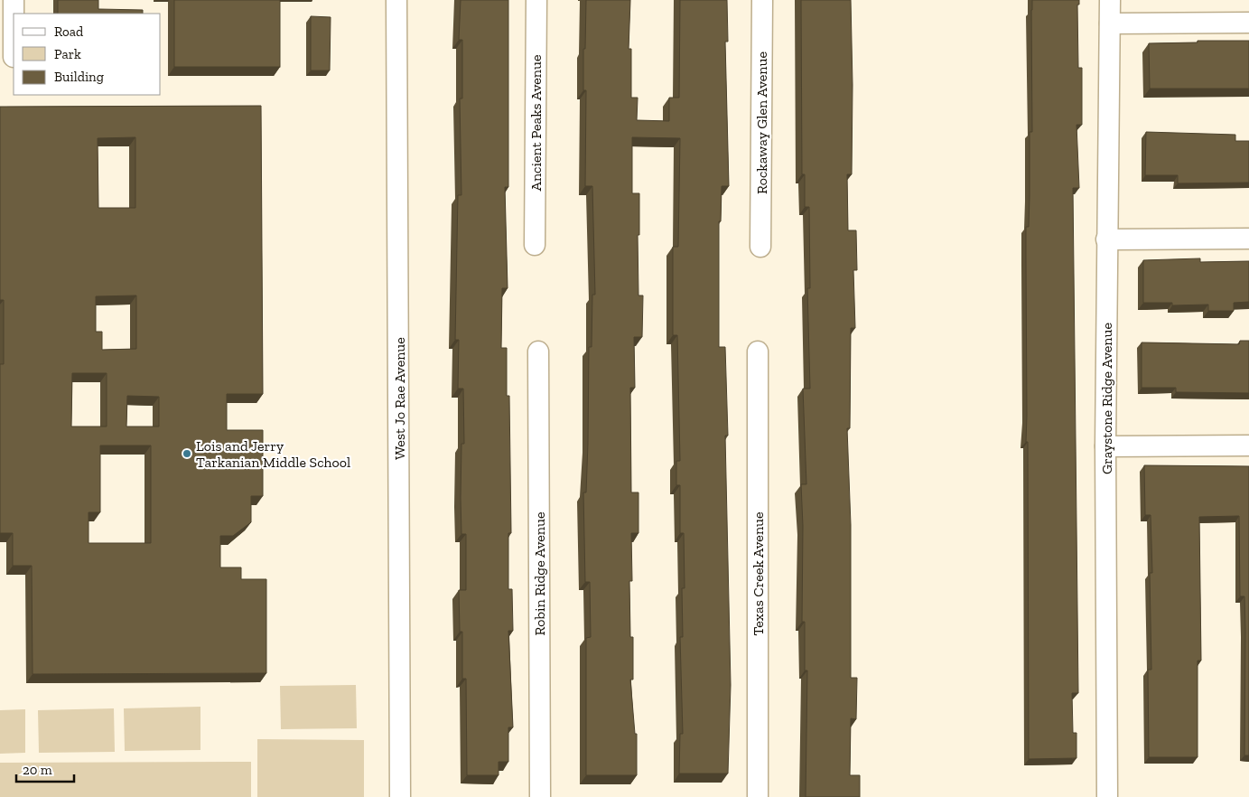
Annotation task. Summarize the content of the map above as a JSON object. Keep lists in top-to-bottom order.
{
  "streets": {
    "street": [
      "Ancient Peaks Avenue",
      "Rockaway Glen Avenue",
      "West Jo Rae Avenue",
      "Graystone Ridge Avenue",
      "Robin Ridge Avenue",
      "Texas Creek Avenue"
    ]
  },
  "places": ["Lois and Jerry Tarkanian Middle School"],
  "legend": ["Road", "Park", "Building"],
  "scale_bar": "20 m"
}
